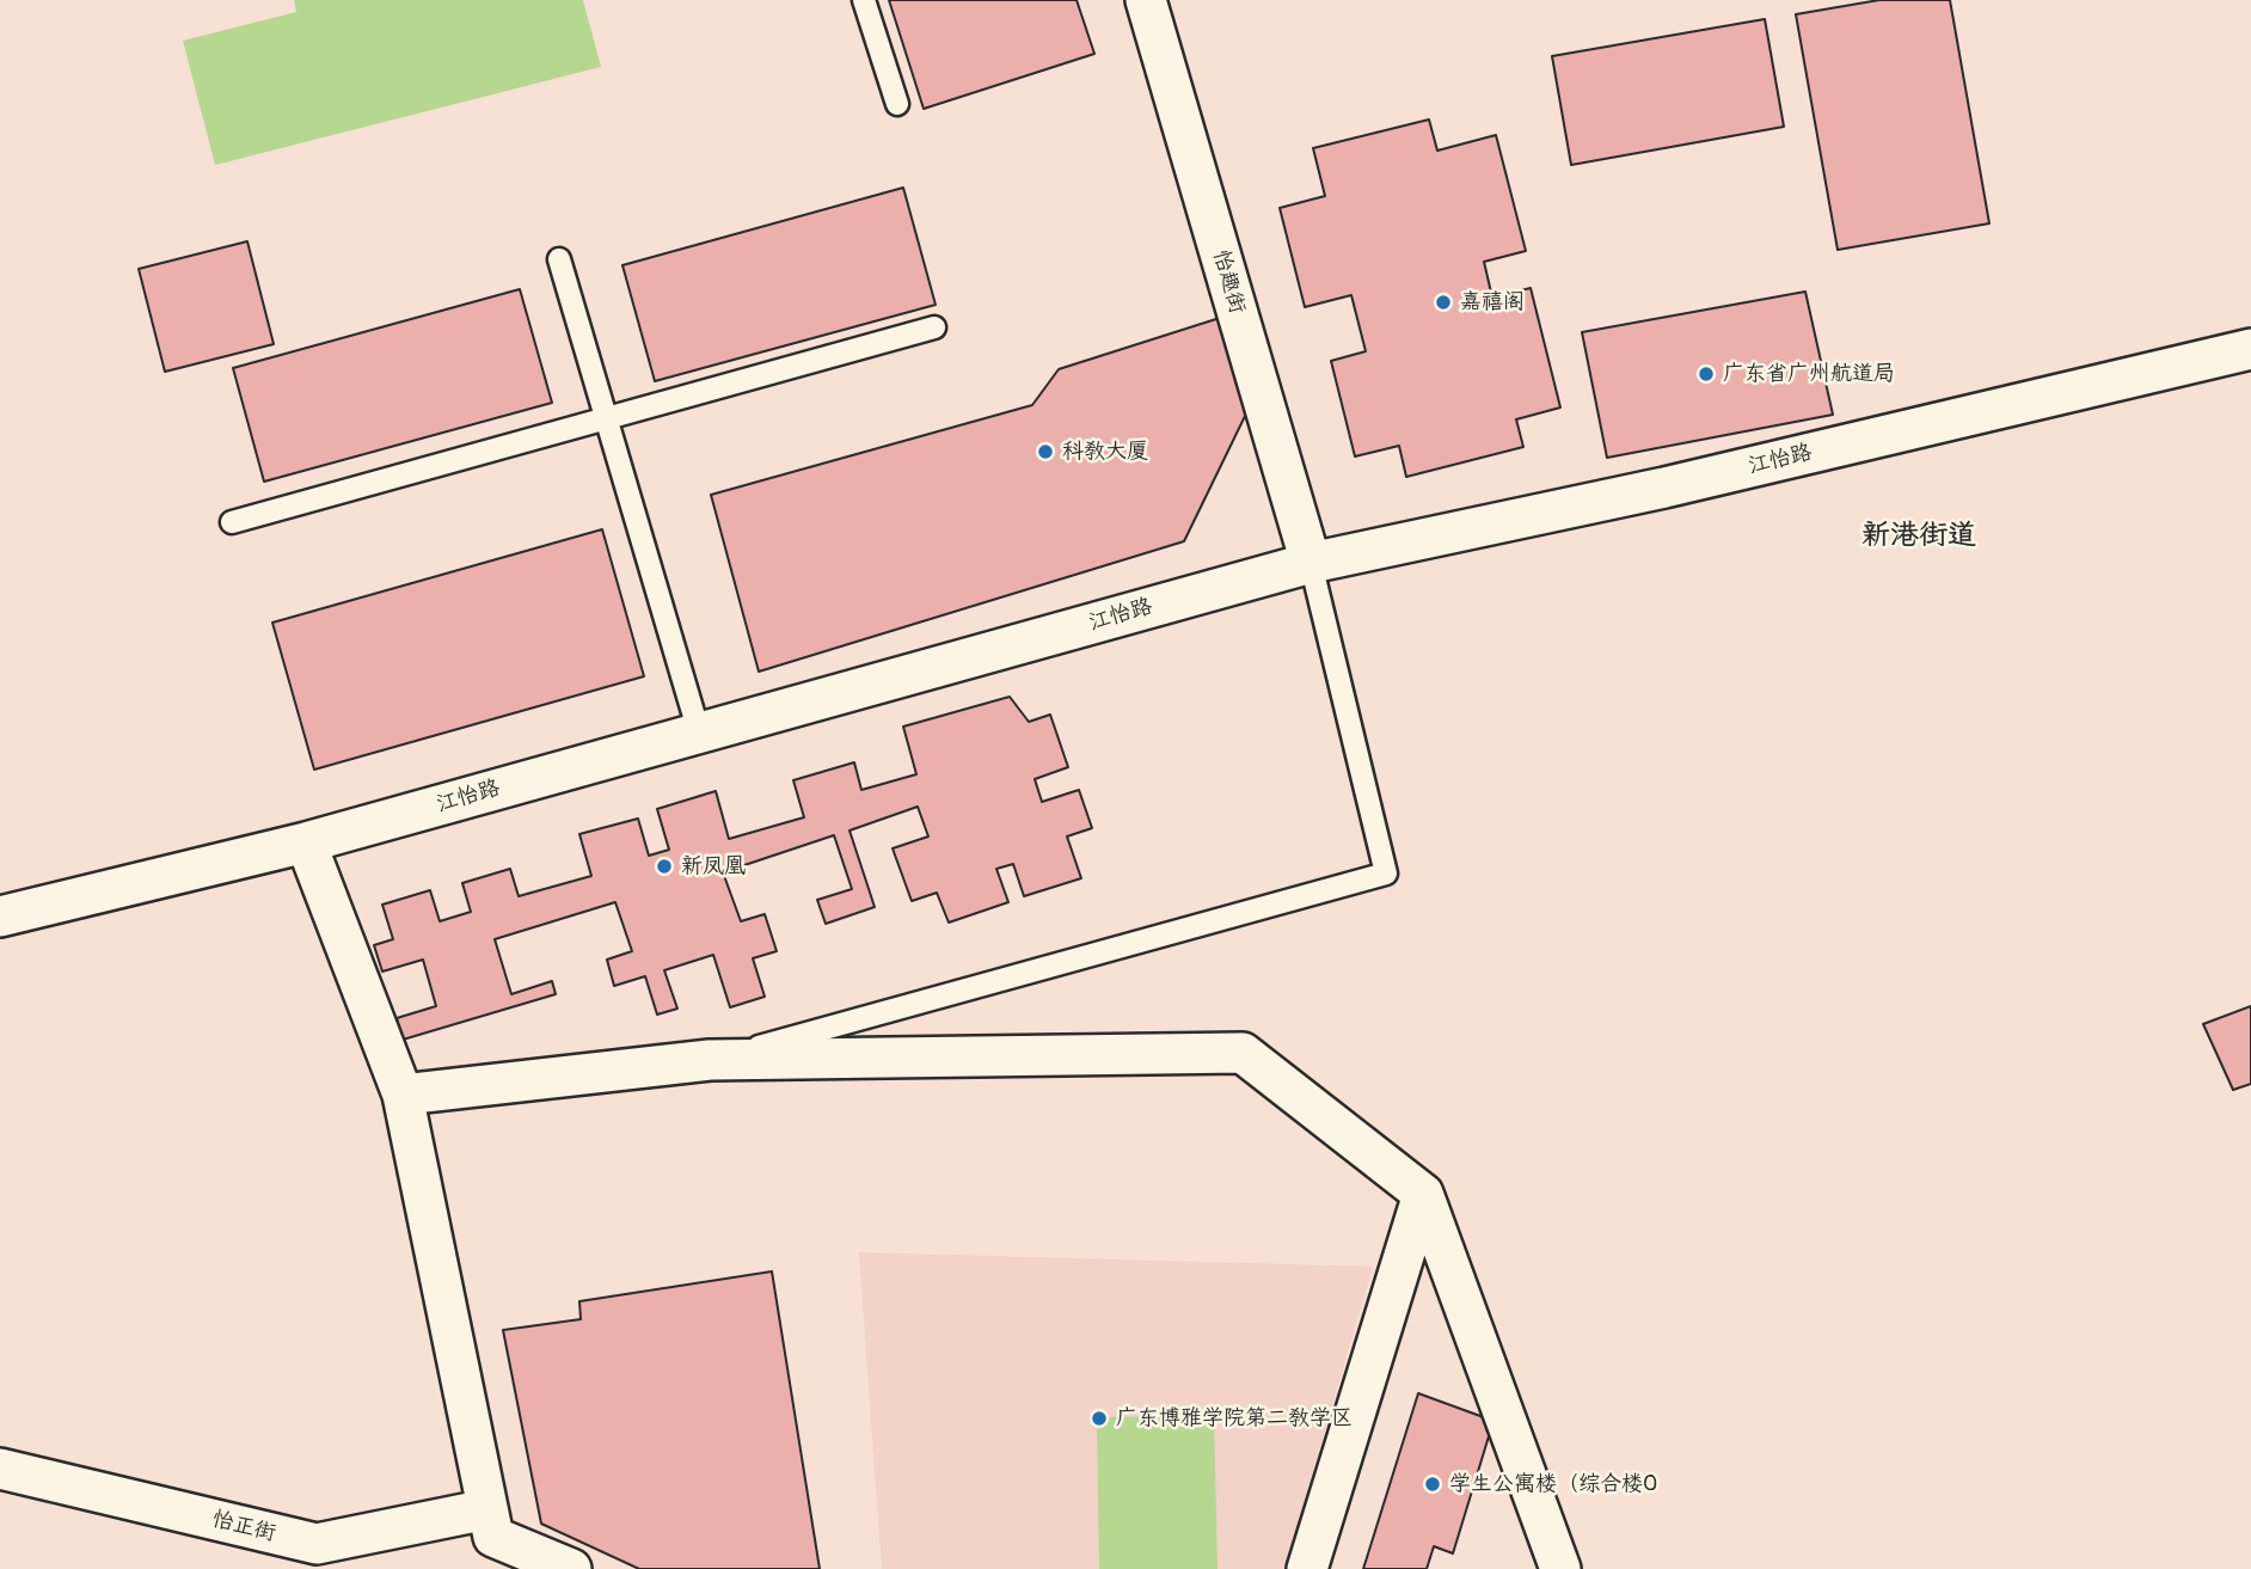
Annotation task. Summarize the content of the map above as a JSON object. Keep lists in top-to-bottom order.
{
  "streets": {
    "street": ["怡趣街", "江怡路", "怡正街"]
  },
  "crossings": [
    ["怡趣街", "江怡路"]
  ],
  "districts": ["新港街道"],
  "places": [
    "嘉禧阁",
    "广东省广州航道局",
    "科教大厦",
    "新凤凰",
    "广东博雅学院第二教学区",
    "学生公寓楼（综合楼0"
  ]
}
